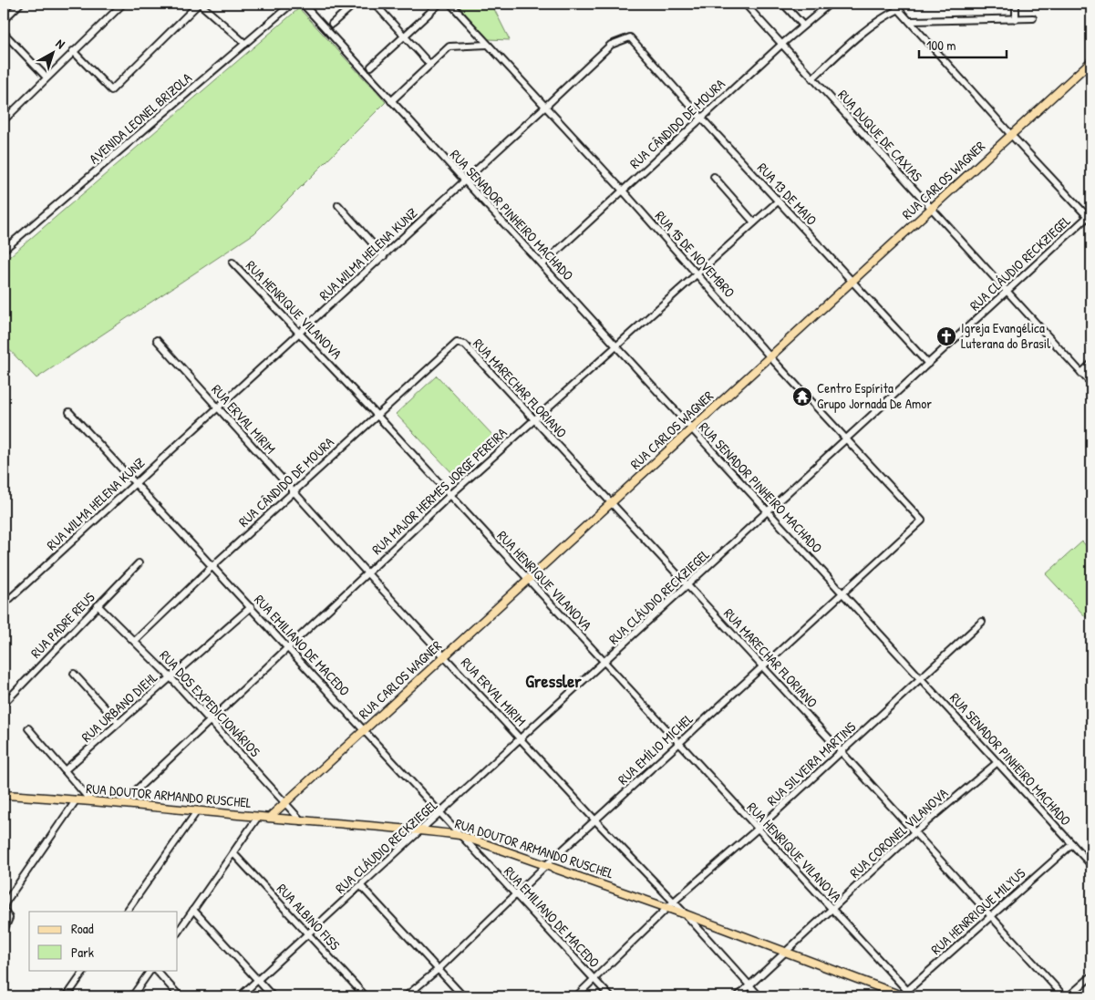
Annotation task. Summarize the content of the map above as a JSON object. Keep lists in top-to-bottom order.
{
  "streets": {
    "main road": ["RUA CARLOS WAGNER", "RUA DOUTOR ARMANDO RUSCHEL"],
    "street": [
      "AVENIDA LEONEL BRIZOLA",
      "RUA CÂNDIDO DE MOURA",
      "RUA DUQUE DE CAXIAS",
      "RUA 13 DE MAIO",
      "RUA SENADOR PINHEIRO MACHADO",
      "RUA WILMA HELENA KUNZ",
      "RUA 15 DE NOVEMBRO",
      "RUA CLÁUDIO RECKZIEGEL",
      "RUA HENRIQUE VILANOVA",
      "RUA MARECHAR FLORIANO",
      "RUA ERVAL MIRIM",
      "RUA MAJOR HERMES JORGE PEREIRA",
      "RUA PADRE REUS",
      "RUA EMILIANO DE MACEDO",
      "RUA DOS EXPEDICIONÁRIOS",
      "RUA URBANO DIEHL",
      "RUA EMÍLIO MICHEL",
      "RUA SILVEIRA MARTINS",
      "RUA CORONEL VILANOVA",
      "RUA HENRRIQUE MILYUS",
      "RUA ALBINO FISS"
    ]
  },
  "crossings": [
    ["RUA CÂNDIDO DE MOURA", "RUA DUQUE DE CAXIAS"],
    ["RUA CÂNDIDO DE MOURA", "RUA 13 DE MAIO"],
    ["RUA CÂNDIDO DE MOURA", "RUA SENADOR PINHEIRO MACHADO"],
    ["RUA CÂNDIDO DE MOURA", "RUA 15 DE NOVEMBRO"],
    ["RUA CÂNDIDO DE MOURA", "RUA HENRIQUE VILANOVA"],
    ["RUA CÂNDIDO DE MOURA", "RUA MARECHAR FLORIANO"],
    ["RUA CÂNDIDO DE MOURA", "RUA ERVAL MIRIM"],
    ["RUA CÂNDIDO DE MOURA", "RUA EMILIANO DE MACEDO"],
    ["RUA CÂNDIDO DE MOURA", "RUA DOS EXPEDICIONÁRIOS"],
    ["RUA DUQUE DE CAXIAS", "RUA CARLOS WAGNER"],
    ["RUA DUQUE DE CAXIAS", "RUA CLÁUDIO RECKZIEGEL"],
    ["RUA CARLOS WAGNER", "RUA 13 DE MAIO"],
    ["RUA CARLOS WAGNER", "RUA SENADOR PINHEIRO MACHADO"],
    ["RUA CARLOS WAGNER", "RUA 15 DE NOVEMBRO"],
    ["RUA CARLOS WAGNER", "RUA HENRIQUE VILANOVA"],
    ["RUA CARLOS WAGNER", "RUA MARECHAR FLORIANO"],
    ["RUA CARLOS WAGNER", "RUA ERVAL MIRIM"],
    ["RUA CARLOS WAGNER", "RUA EMILIANO DE MACEDO"],
    ["RUA CARLOS WAGNER", "RUA DOS EXPEDICIONÁRIOS"],
    ["RUA CARLOS WAGNER", "RUA DOUTOR ARMANDO RUSCHEL"],
    ["RUA 13 DE MAIO", "RUA WILMA HELENA KUNZ"],
    ["RUA 13 DE MAIO", "RUA CLÁUDIO RECKZIEGEL"],
    ["RUA 13 DE MAIO", "RUA MAJOR HERMES JORGE PEREIRA"],
    ["RUA SENADOR PINHEIRO MACHADO", "RUA WILMA HELENA KUNZ"],
    ["RUA SENADOR PINHEIRO MACHADO", "RUA CLÁUDIO RECKZIEGEL"],
    ["RUA SENADOR PINHEIRO MACHADO", "RUA MAJOR HERMES JORGE PEREIRA"],
    ["RUA SENADOR PINHEIRO MACHADO", "RUA EMÍLIO MICHEL"],
    ["RUA SENADOR PINHEIRO MACHADO", "RUA SILVEIRA MARTINS"],
    ["RUA SENADOR PINHEIRO MACHADO", "RUA CORONEL VILANOVA"],
    ["RUA SENADOR PINHEIRO MACHADO", "RUA HENRRIQUE MILYUS"],
    ["RUA WILMA HELENA KUNZ", "RUA 15 DE NOVEMBRO"],
    ["RUA WILMA HELENA KUNZ", "RUA HENRIQUE VILANOVA"],
    ["RUA WILMA HELENA KUNZ", "RUA ERVAL MIRIM"],
    ["RUA WILMA HELENA KUNZ", "RUA EMILIANO DE MACEDO"],
    ["RUA 15 DE NOVEMBRO", "RUA CLÁUDIO RECKZIEGEL"],
    ["RUA 15 DE NOVEMBRO", "RUA MAJOR HERMES JORGE PEREIRA"],
    ["RUA 15 DE NOVEMBRO", "RUA EMÍLIO MICHEL"],
    ["RUA CLÁUDIO RECKZIEGEL", "RUA HENRIQUE VILANOVA"],
    ["RUA CLÁUDIO RECKZIEGEL", "RUA MARECHAR FLORIANO"],
    ["RUA CLÁUDIO RECKZIEGEL", "RUA ERVAL MIRIM"],
    ["RUA CLÁUDIO RECKZIEGEL", "RUA EMILIANO DE MACEDO"],
    ["RUA CLÁUDIO RECKZIEGEL", "RUA DOUTOR ARMANDO RUSCHEL"],
    ["RUA CLÁUDIO RECKZIEGEL", "RUA ALBINO FISS"],
    ["RUA HENRIQUE VILANOVA", "RUA MAJOR HERMES JORGE PEREIRA"],
    ["RUA HENRIQUE VILANOVA", "RUA EMÍLIO MICHEL"],
    ["RUA HENRIQUE VILANOVA", "RUA SILVEIRA MARTINS"],
    ["RUA HENRIQUE VILANOVA", "RUA CORONEL VILANOVA"],
    ["RUA HENRIQUE VILANOVA", "RUA HENRRIQUE MILYUS"],
    ["RUA MARECHAR FLORIANO", "RUA MAJOR HERMES JORGE PEREIRA"],
    ["RUA MARECHAR FLORIANO", "RUA EMÍLIO MICHEL"],
    ["RUA MARECHAR FLORIANO", "RUA SILVEIRA MARTINS"],
    ["RUA MARECHAR FLORIANO", "RUA CORONEL VILANOVA"],
    ["RUA MARECHAR FLORIANO", "RUA HENRRIQUE MILYUS"],
    ["RUA ERVAL MIRIM", "RUA MAJOR HERMES JORGE PEREIRA"],
    ["RUA ERVAL MIRIM", "RUA EMÍLIO MICHEL"],
    ["RUA ERVAL MIRIM", "RUA SILVEIRA MARTINS"],
    ["RUA ERVAL MIRIM", "RUA DOUTOR ARMANDO RUSCHEL"],
    ["RUA ERVAL MIRIM", "RUA CORONEL VILANOVA"],
    ["RUA MAJOR HERMES JORGE PEREIRA", "RUA EMILIANO DE MACEDO"],
    ["RUA MAJOR HERMES JORGE PEREIRA", "RUA DOS EXPEDICIONÁRIOS"],
    ["RUA MAJOR HERMES JORGE PEREIRA", "RUA DOUTOR ARMANDO RUSCHEL"],
    ["RUA PADRE REUS", "RUA DOS EXPEDICIONÁRIOS"],
    ["RUA EMILIANO DE MACEDO", "RUA URBANO DIEHL"],
    ["RUA EMILIANO DE MACEDO", "RUA EMÍLIO MICHEL"],
    ["RUA EMILIANO DE MACEDO", "RUA SILVEIRA MARTINS"],
    ["RUA EMILIANO DE MACEDO", "RUA DOUTOR ARMANDO RUSCHEL"],
    ["RUA DOS EXPEDICIONÁRIOS", "RUA URBANO DIEHL"],
    ["RUA DOS EXPEDICIONÁRIOS", "RUA DOUTOR ARMANDO RUSCHEL"],
    ["RUA EMÍLIO MICHEL", "RUA DOUTOR ARMANDO RUSCHEL"],
    ["RUA SILVEIRA MARTINS", "RUA DOUTOR ARMANDO RUSCHEL"],
    ["RUA DOUTOR ARMANDO RUSCHEL", "RUA CORONEL VILANOVA"],
    ["RUA DOUTOR ARMANDO RUSCHEL", "RUA HENRRIQUE MILYUS"]
  ],
  "districts": ["Gressler"],
  "places": {
    "church": ["Igreja Evangélica Luterana do Brasil"],
    "temple": ["Centro Espírita Grupo Jornada De Amor"]
  },
  "legend": ["Road", "Park"],
  "scale_bar": "100 m",
  "north": "top right"
}
